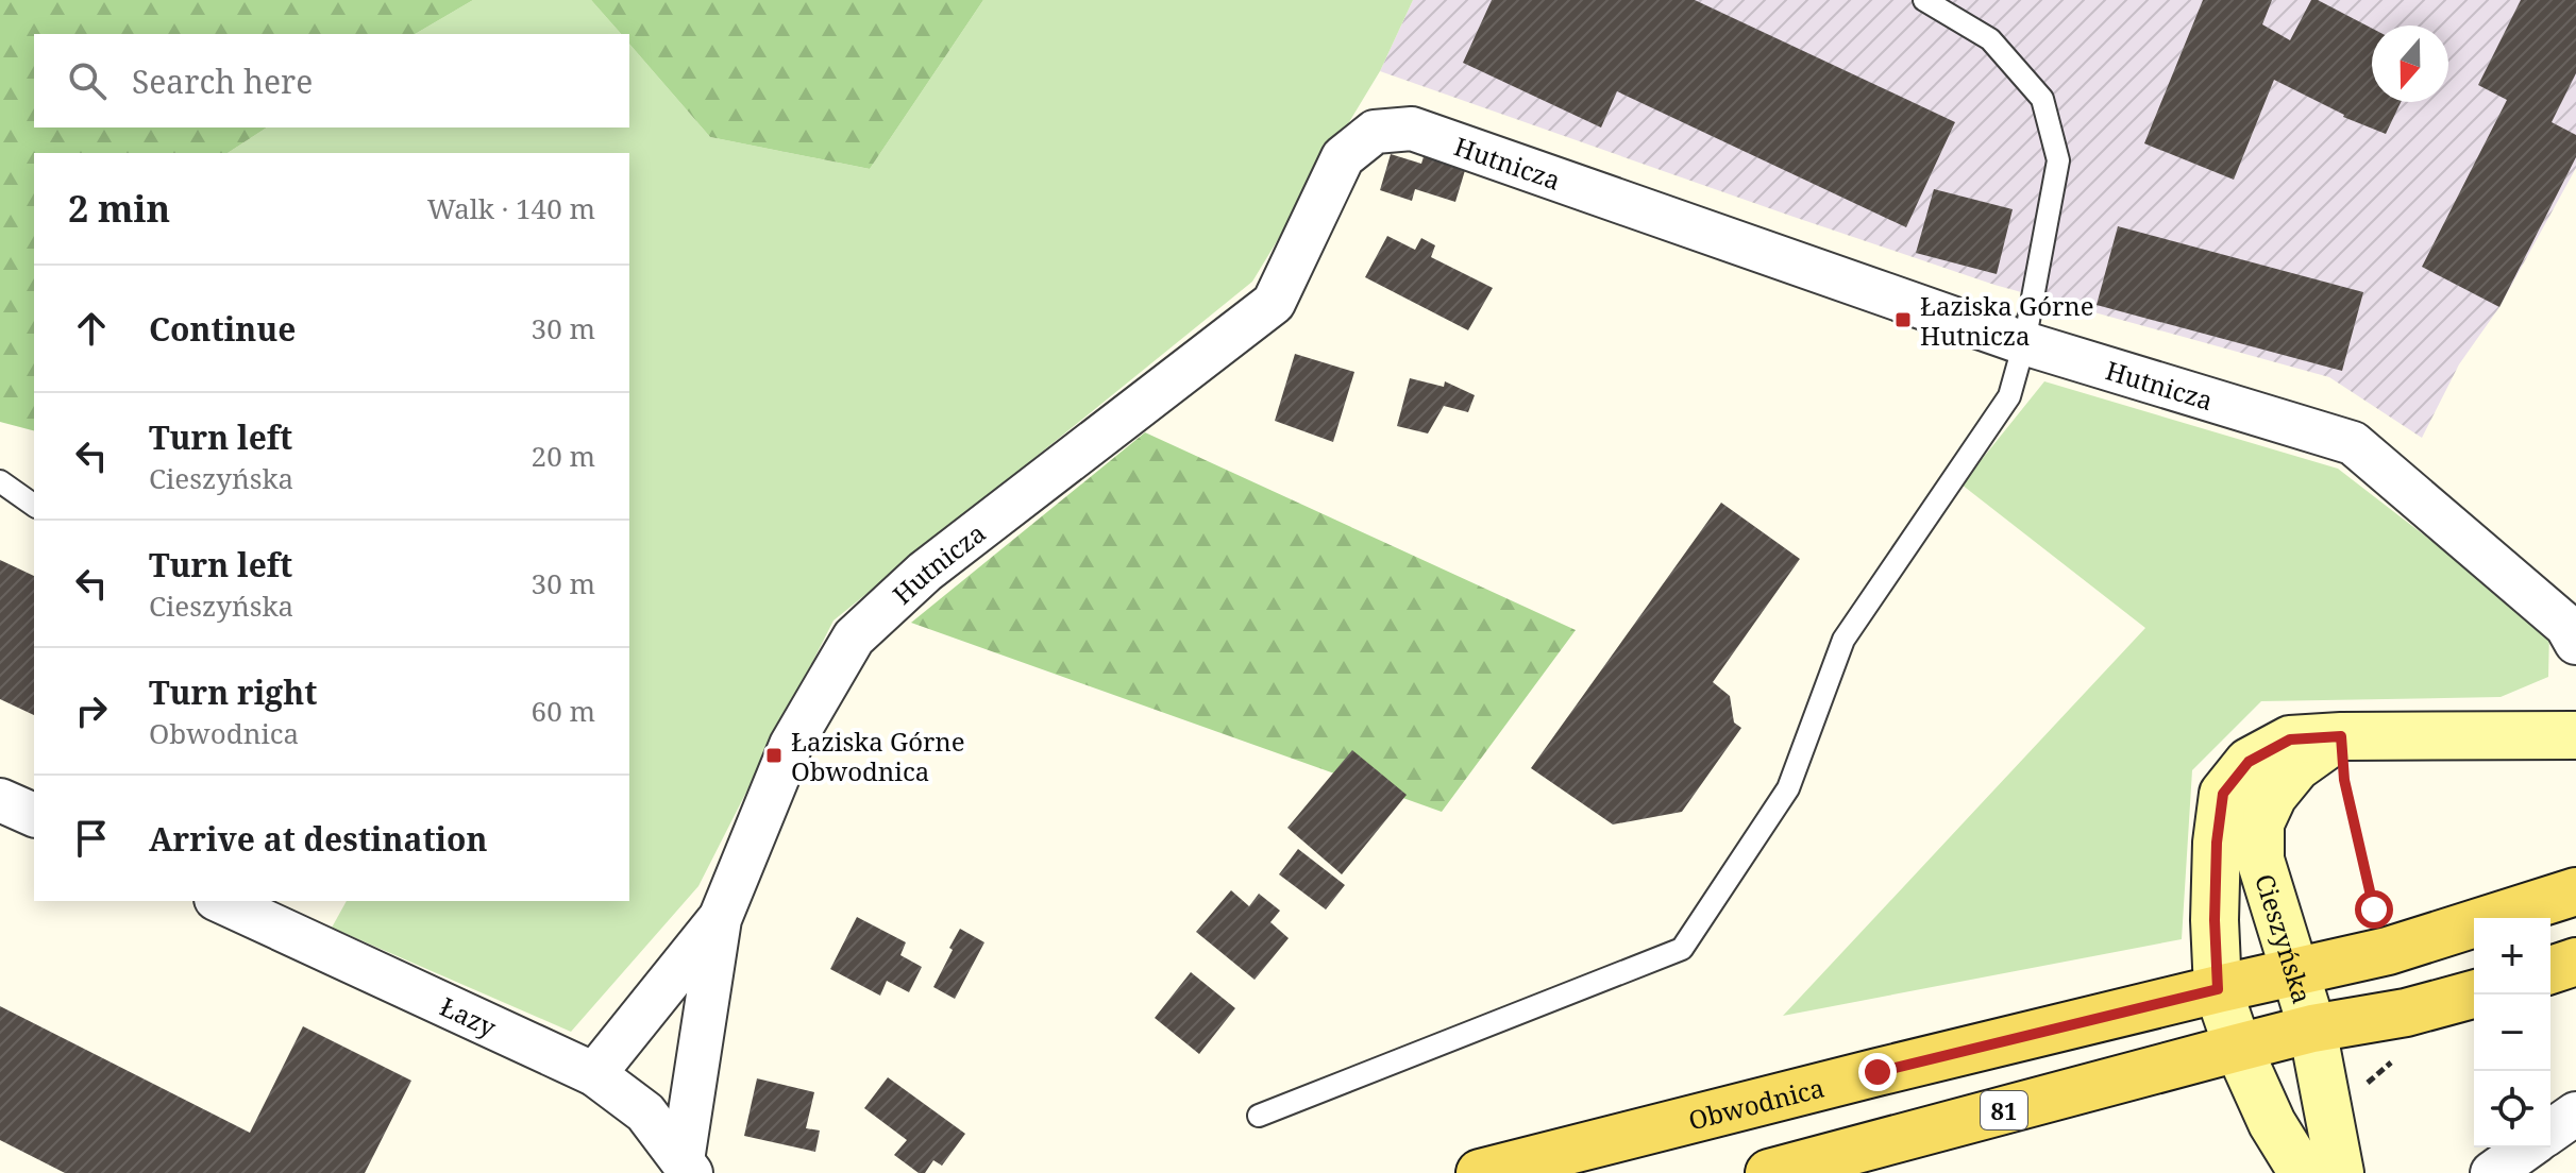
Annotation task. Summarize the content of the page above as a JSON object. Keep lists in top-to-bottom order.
{
  "streets": {
    "main road": ["Obwodnica", "81"],
    "street": ["Hutnicza", "Cieszyńska", "Łazy"]
  },
  "crossings": [
    ["Cieszyńska", "Obwodnica"],
    ["Cieszyńska", "81"]
  ],
  "places": {
    "transit": ["Łaziska Górne Hutnicza", "Łaziska Górne Obwodnica"]
  },
  "north": "bottom",
  "page": {
    "search": "Search here",
    "heading": ["2 min", "Walk · 140 m"],
    "list": [
      ["Continue", "30 m"],
      ["Turn left", "Cieszyńska", "20 m"],
      ["Turn left", "Cieszyńska", "30 m"],
      ["Turn right", "Obwodnica", "60 m"],
      "Arrive at destination"
    ],
    "map_buttons": ["+", "−"]
  }
}
